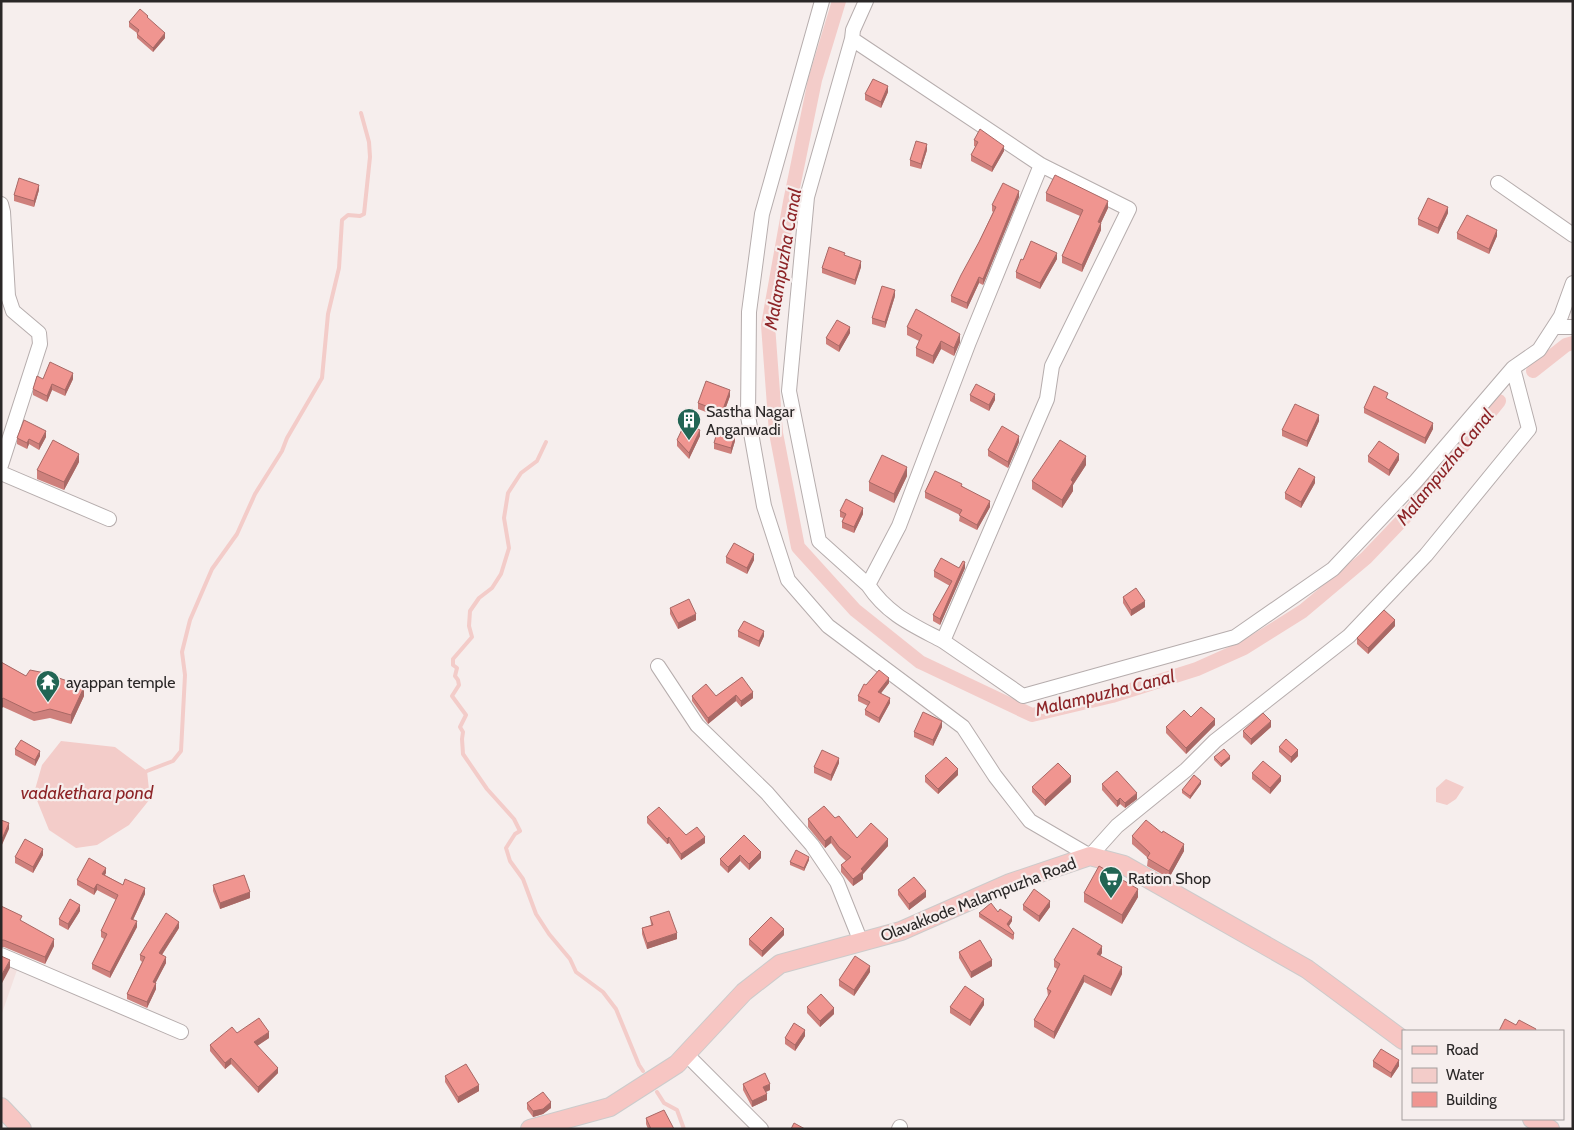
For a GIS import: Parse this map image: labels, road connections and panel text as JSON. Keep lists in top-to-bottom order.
{
  "streets": {
    "main road": ["Olavakkode Malampuzha Road"]
  },
  "water": ["Malampuzha Canal", "vadakethara pond"],
  "places": {
    "building": ["Sastha Nagar Anganwadi"],
    "temple": ["ayappan temple"],
    "supermarket": ["Ration Shop"]
  },
  "legend": ["Road", "Water", "Building"]
}
